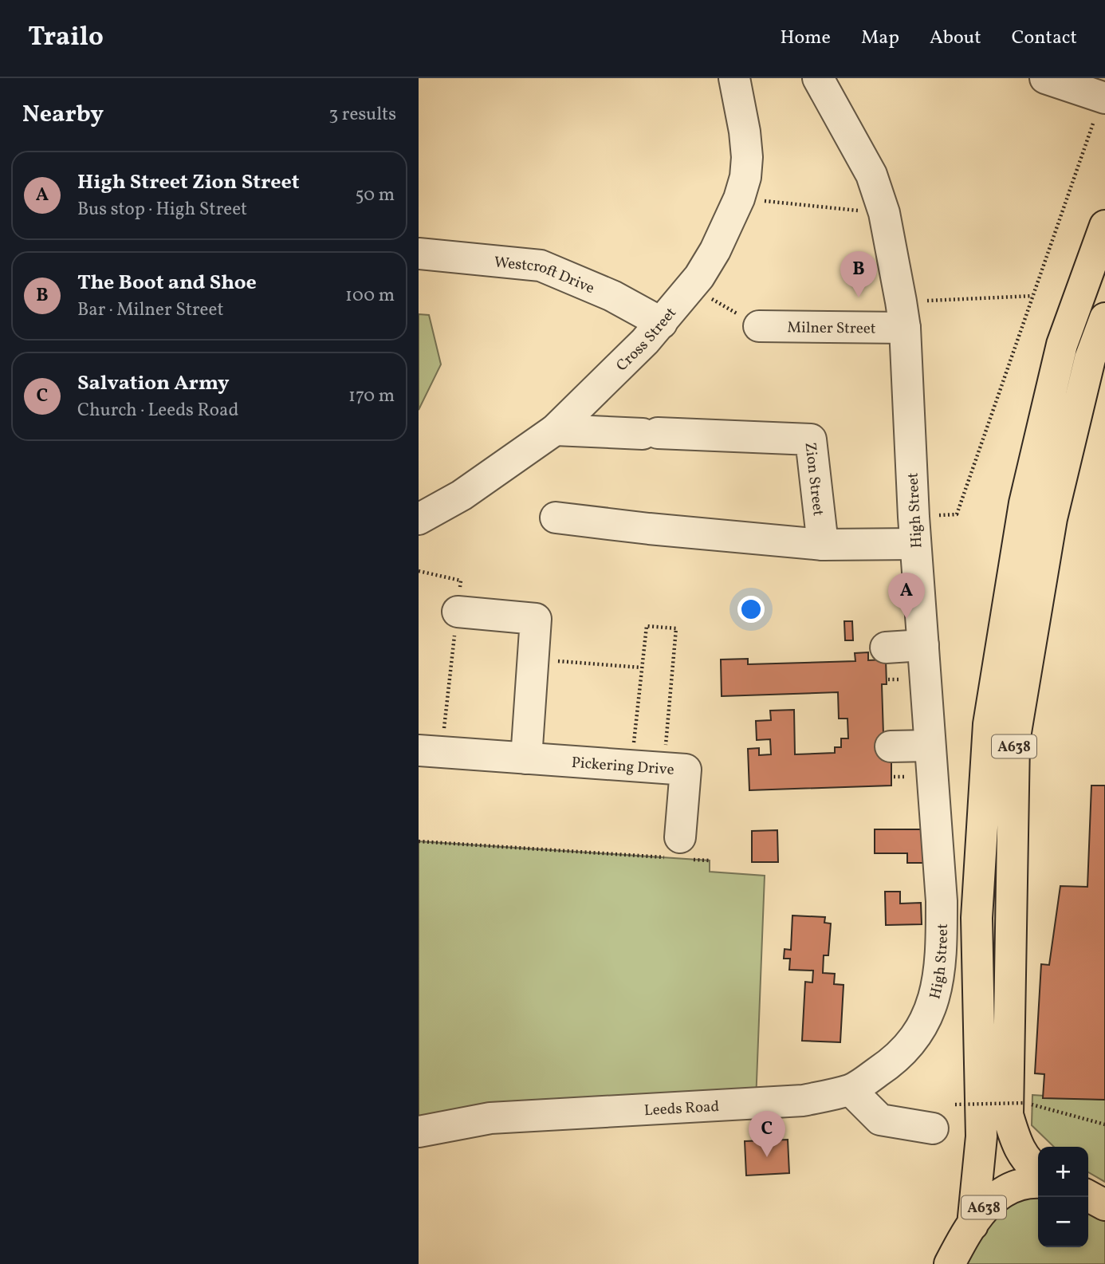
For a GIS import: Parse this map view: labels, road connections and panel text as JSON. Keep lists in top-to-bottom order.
{
  "streets": {
    "highway": ["A638"],
    "street": [
      "Westcroft Drive",
      "Milner Street",
      "Cross Street",
      "Zion Street",
      "High Street",
      "Pickering Drive",
      "Leeds Road"
    ]
  },
  "crossings": [
    ["Westcroft Drive", "Cross Street"],
    ["Milner Street", "High Street"],
    ["Cross Street", "Zion Street"],
    ["High Street", "Leeds Road"]
  ],
  "page": {
    "header": "Trailo",
    "nav": [
      "Home",
      "Map",
      "About",
      "Contact"
    ],
    "heading": ["Nearby", "3 results"],
    "list": [
      {
        "mark": "A",
        "name": "High Street Zion Street",
        "note": "Bus stop · High Street",
        "value": "50 m"
      },
      {
        "mark": "B",
        "name": "The Boot and Shoe",
        "note": "Bar · Milner Street",
        "value": "100 m"
      },
      {
        "mark": "C",
        "name": "Salvation Army",
        "note": "Church · Leeds Road",
        "value": "170 m"
      }
    ],
    "pins": ["B", "A", "C"],
    "map_buttons": ["+", "−"]
  }
}
